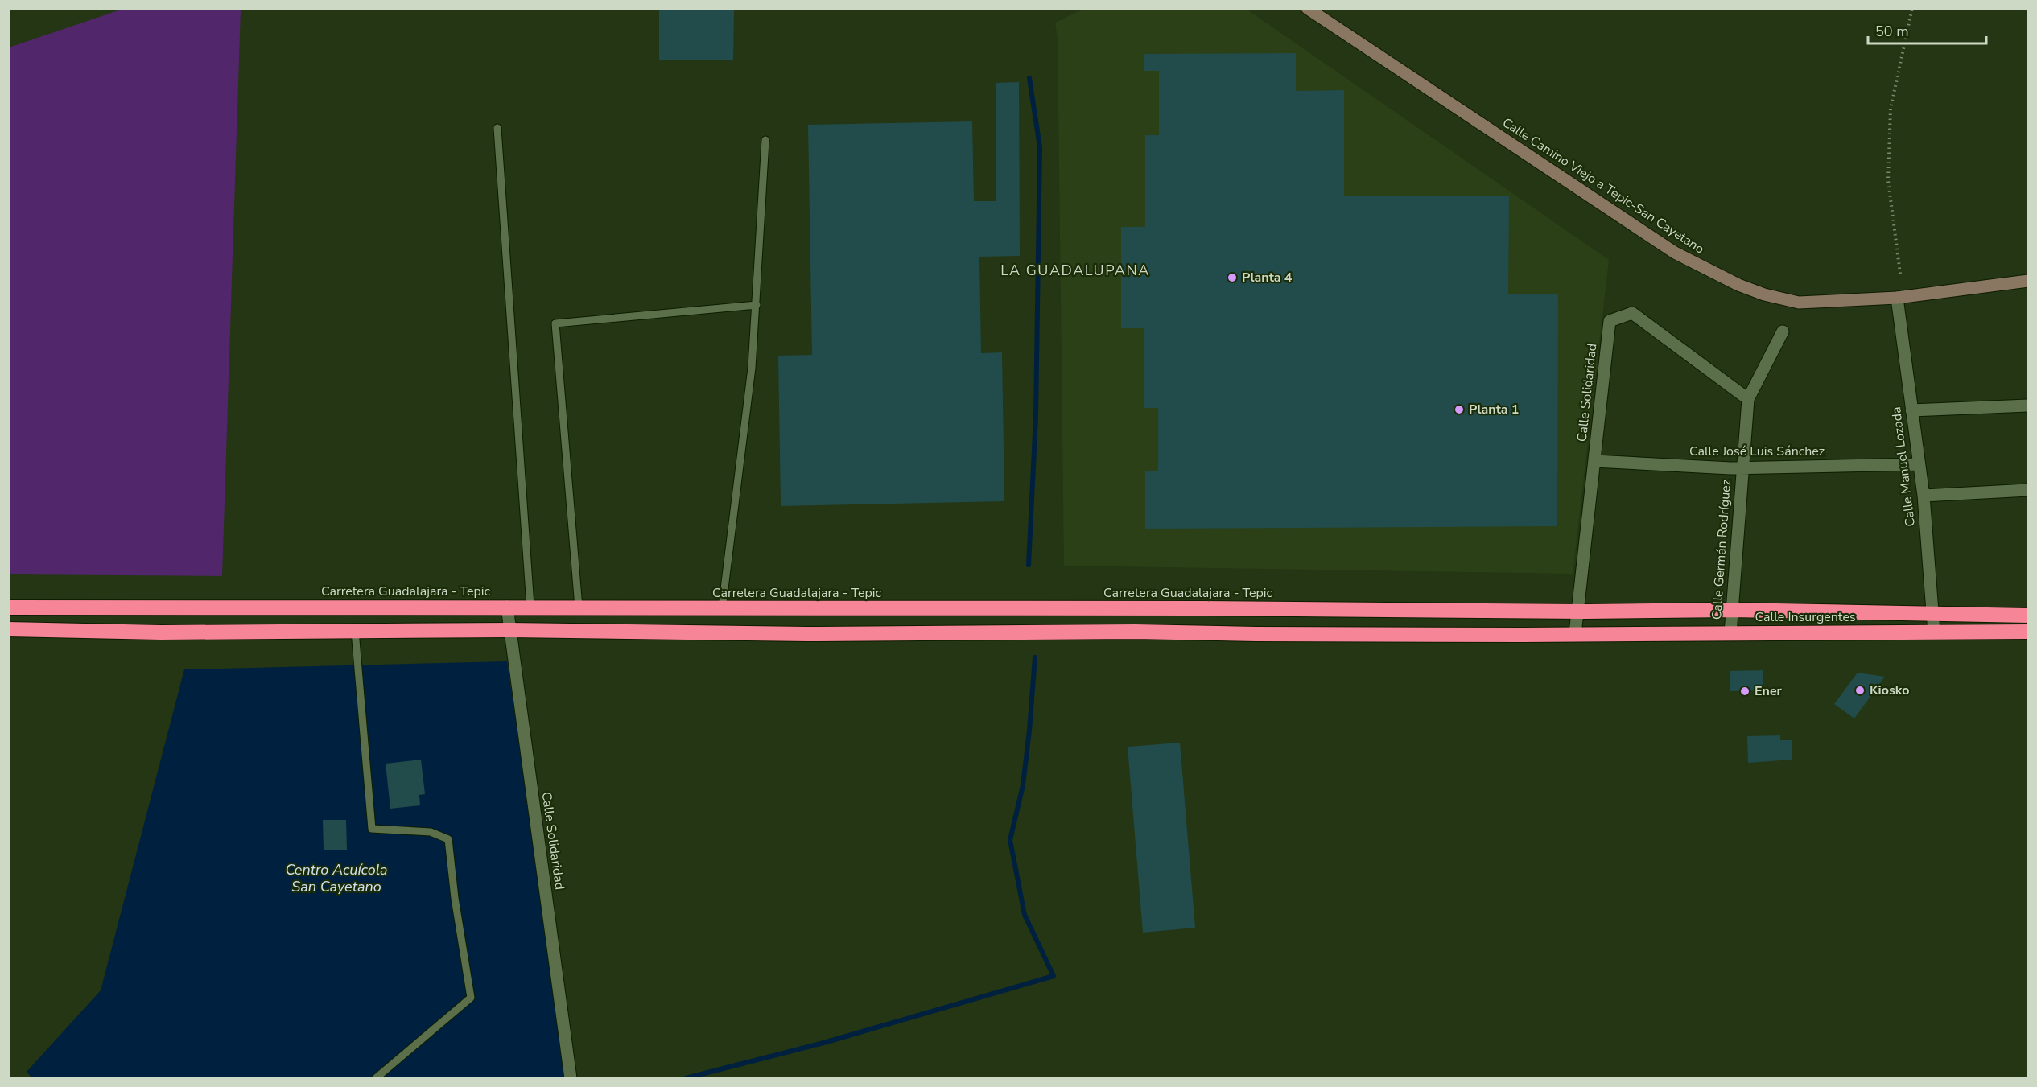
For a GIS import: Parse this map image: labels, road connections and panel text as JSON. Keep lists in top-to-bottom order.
{
  "streets": {
    "highway": ["Carretera Guadalajara - Tepic", "Calle Insurgentes"],
    "street": [
      "Calle Camino Viejo a Tepic-San Cayetano",
      "Calle Solidaridad",
      "Calle José Luis Sánchez",
      "Calle Manuel Lozada",
      "Calle Germán Rodríguez"
    ]
  },
  "crossings": [
    ["Calle Camino Viejo a Tepic-San Cayetano", "Calle Manuel Lozada"],
    ["Calle Solidaridad", "Calle José Luis Sánchez"],
    ["Calle Solidaridad", "Calle Germán Rodríguez"],
    ["Calle Solidaridad", "Carretera Guadalajara - Tepic"],
    ["Calle Solidaridad", "Calle Insurgentes"],
    ["Calle José Luis Sánchez", "Calle Manuel Lozada"],
    ["Calle José Luis Sánchez", "Calle Germán Rodríguez"],
    ["Calle Manuel Lozada", "Calle Insurgentes"],
    ["Calle Germán Rodríguez", "Calle Insurgentes"],
    ["Carretera Guadalajara - Tepic", "Calle Insurgentes"]
  ],
  "districts": ["LA GUADALUPANA"],
  "water": ["Centro Acuícola San Cayetano"],
  "places": [
    "Planta 4",
    "Planta 1",
    "Kiosko",
    "Ener"
  ],
  "scale_bar": "50 m"
}
